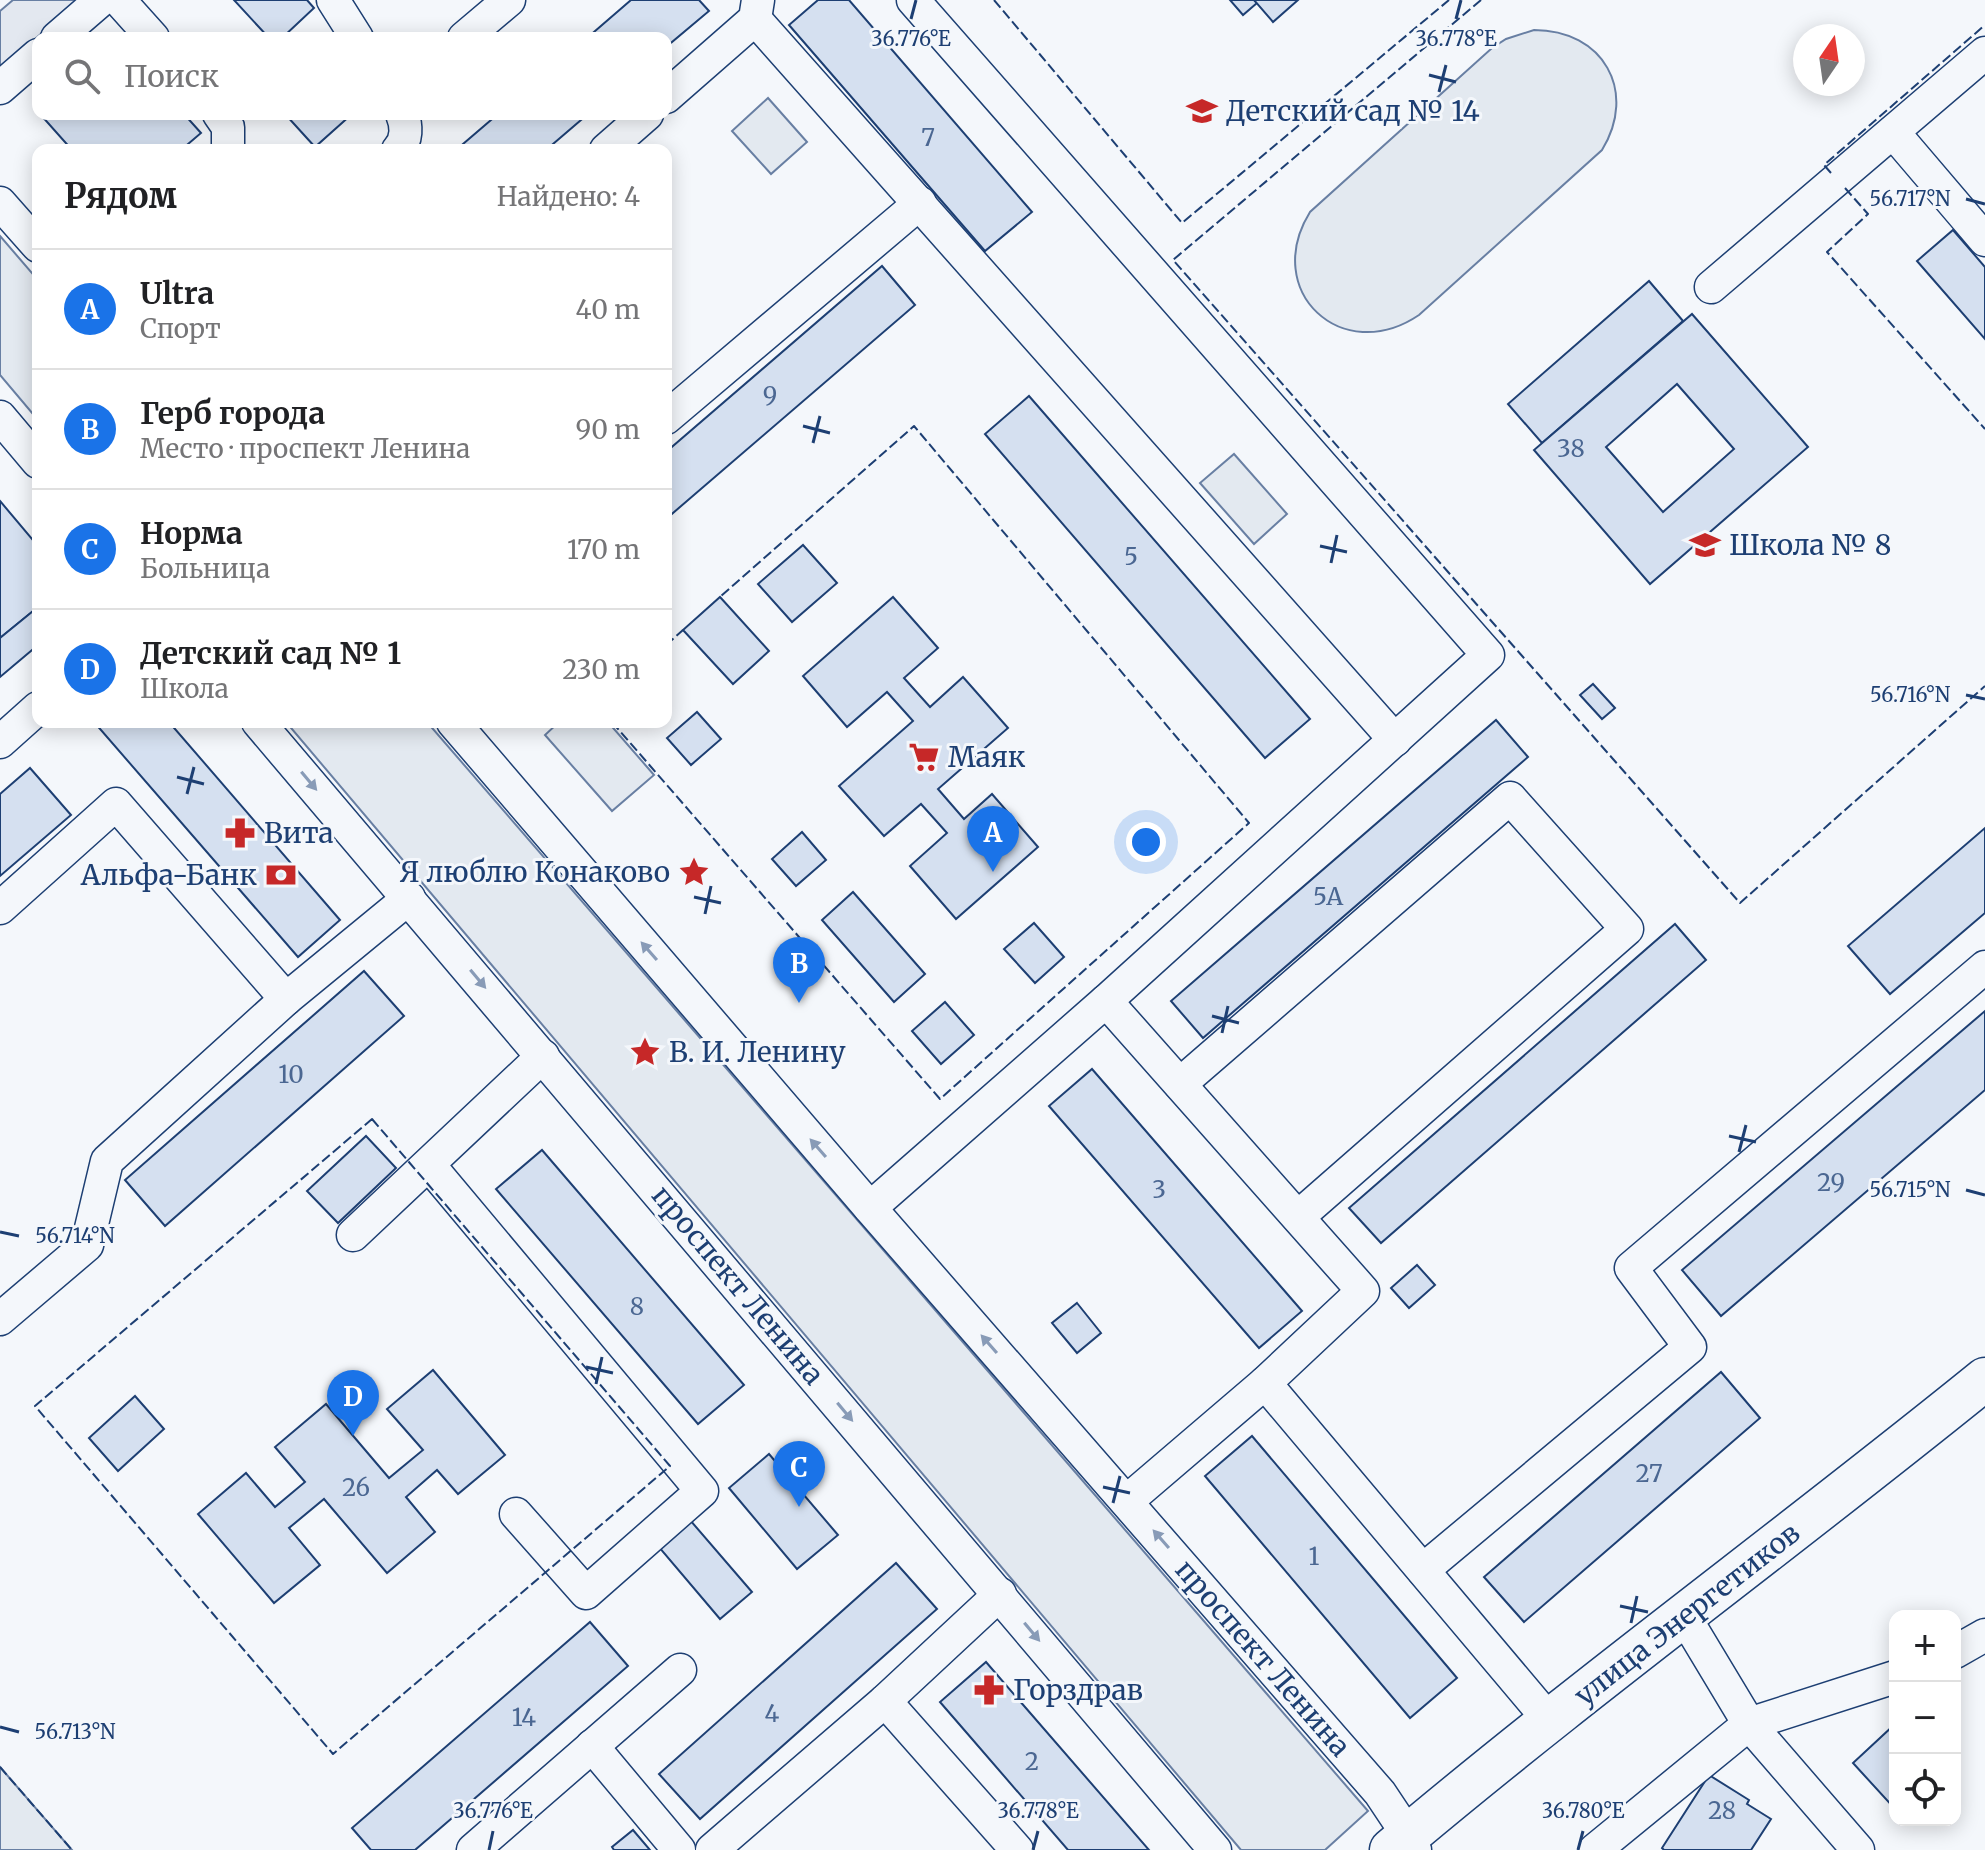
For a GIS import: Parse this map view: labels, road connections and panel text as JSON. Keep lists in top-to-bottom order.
{
  "streets": {
    "main road": ["улица Энергетиков"],
    "street": ["проспект Ленина"]
  },
  "crossings": [
    ["проспект Ленина", "улица Энергетиков"]
  ],
  "places": {
    "school or university": ["Детский сад № 14", "Школа № 8"],
    "supermarket": ["Маяк"],
    "pharmacy": ["Вита", "Горздрав"],
    "place": ["Я люблю Конаково", "В. И. Ленину"],
    "bank": ["Альфа-Банк"]
  },
  "house_numbers": [
    "7",
    "9",
    "38",
    "5",
    "5А",
    "10",
    "29",
    "3",
    "8",
    "27",
    "26",
    "1",
    "4",
    "14",
    "2",
    "28"
  ],
  "north": "top",
  "page": {
    "search": "Поиск",
    "heading": ["Рядом", "Найдено: 4"],
    "list": [
      {
        "mark": "A",
        "name": "Ultra",
        "note": "Спорт",
        "value": "40 m"
      },
      {
        "mark": "B",
        "name": "Герб города",
        "note": "Место · проспект Ленина",
        "value": "90 m"
      },
      {
        "mark": "C",
        "name": "Норма",
        "note": "Больница",
        "value": "170 m"
      },
      {
        "mark": "D",
        "name": "Детский сад № 1",
        "note": "Школа",
        "value": "230 m"
      }
    ],
    "pins": [
      "A",
      "B",
      "D",
      "C"
    ],
    "map_buttons": ["+", "−"]
  },
  "coordinates": [
    "36.776°E",
    "36.778°E",
    "56.717°N",
    "56.716°N",
    "56.715°N",
    "56.714°N",
    "56.713°N",
    "36.780°E"
  ]
}
